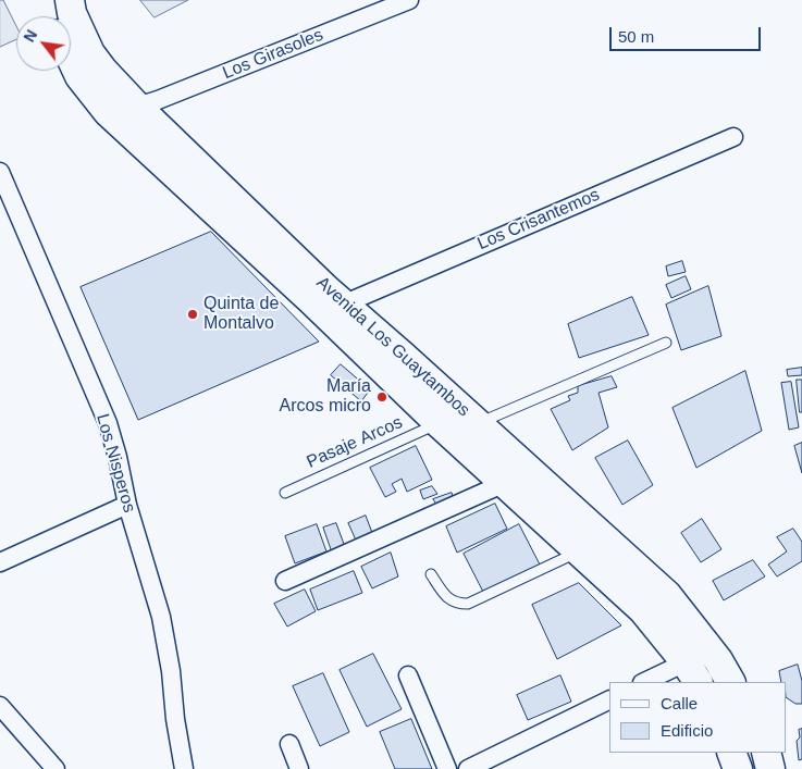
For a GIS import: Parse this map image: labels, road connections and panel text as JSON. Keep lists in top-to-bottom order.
{
  "streets": {
    "main road": ["Avenida Los Guaytambos"],
    "street": ["Los Girasoles", "Los Crisantemos", "Los Nisperos"],
    "lane": ["Pasaje Arcos"]
  },
  "crossings": [
    ["Los Girasoles", "Avenida Los Guaytambos"],
    ["Los Crisantemos", "Avenida Los Guaytambos"],
    ["Avenida Los Guaytambos", "Pasaje Arcos"]
  ],
  "places": ["Quinta de Montalvo", "María Arcos micro"],
  "legend": ["Calle", "Edificio"],
  "scale_bar": "50 m",
  "north": "top left"
}
